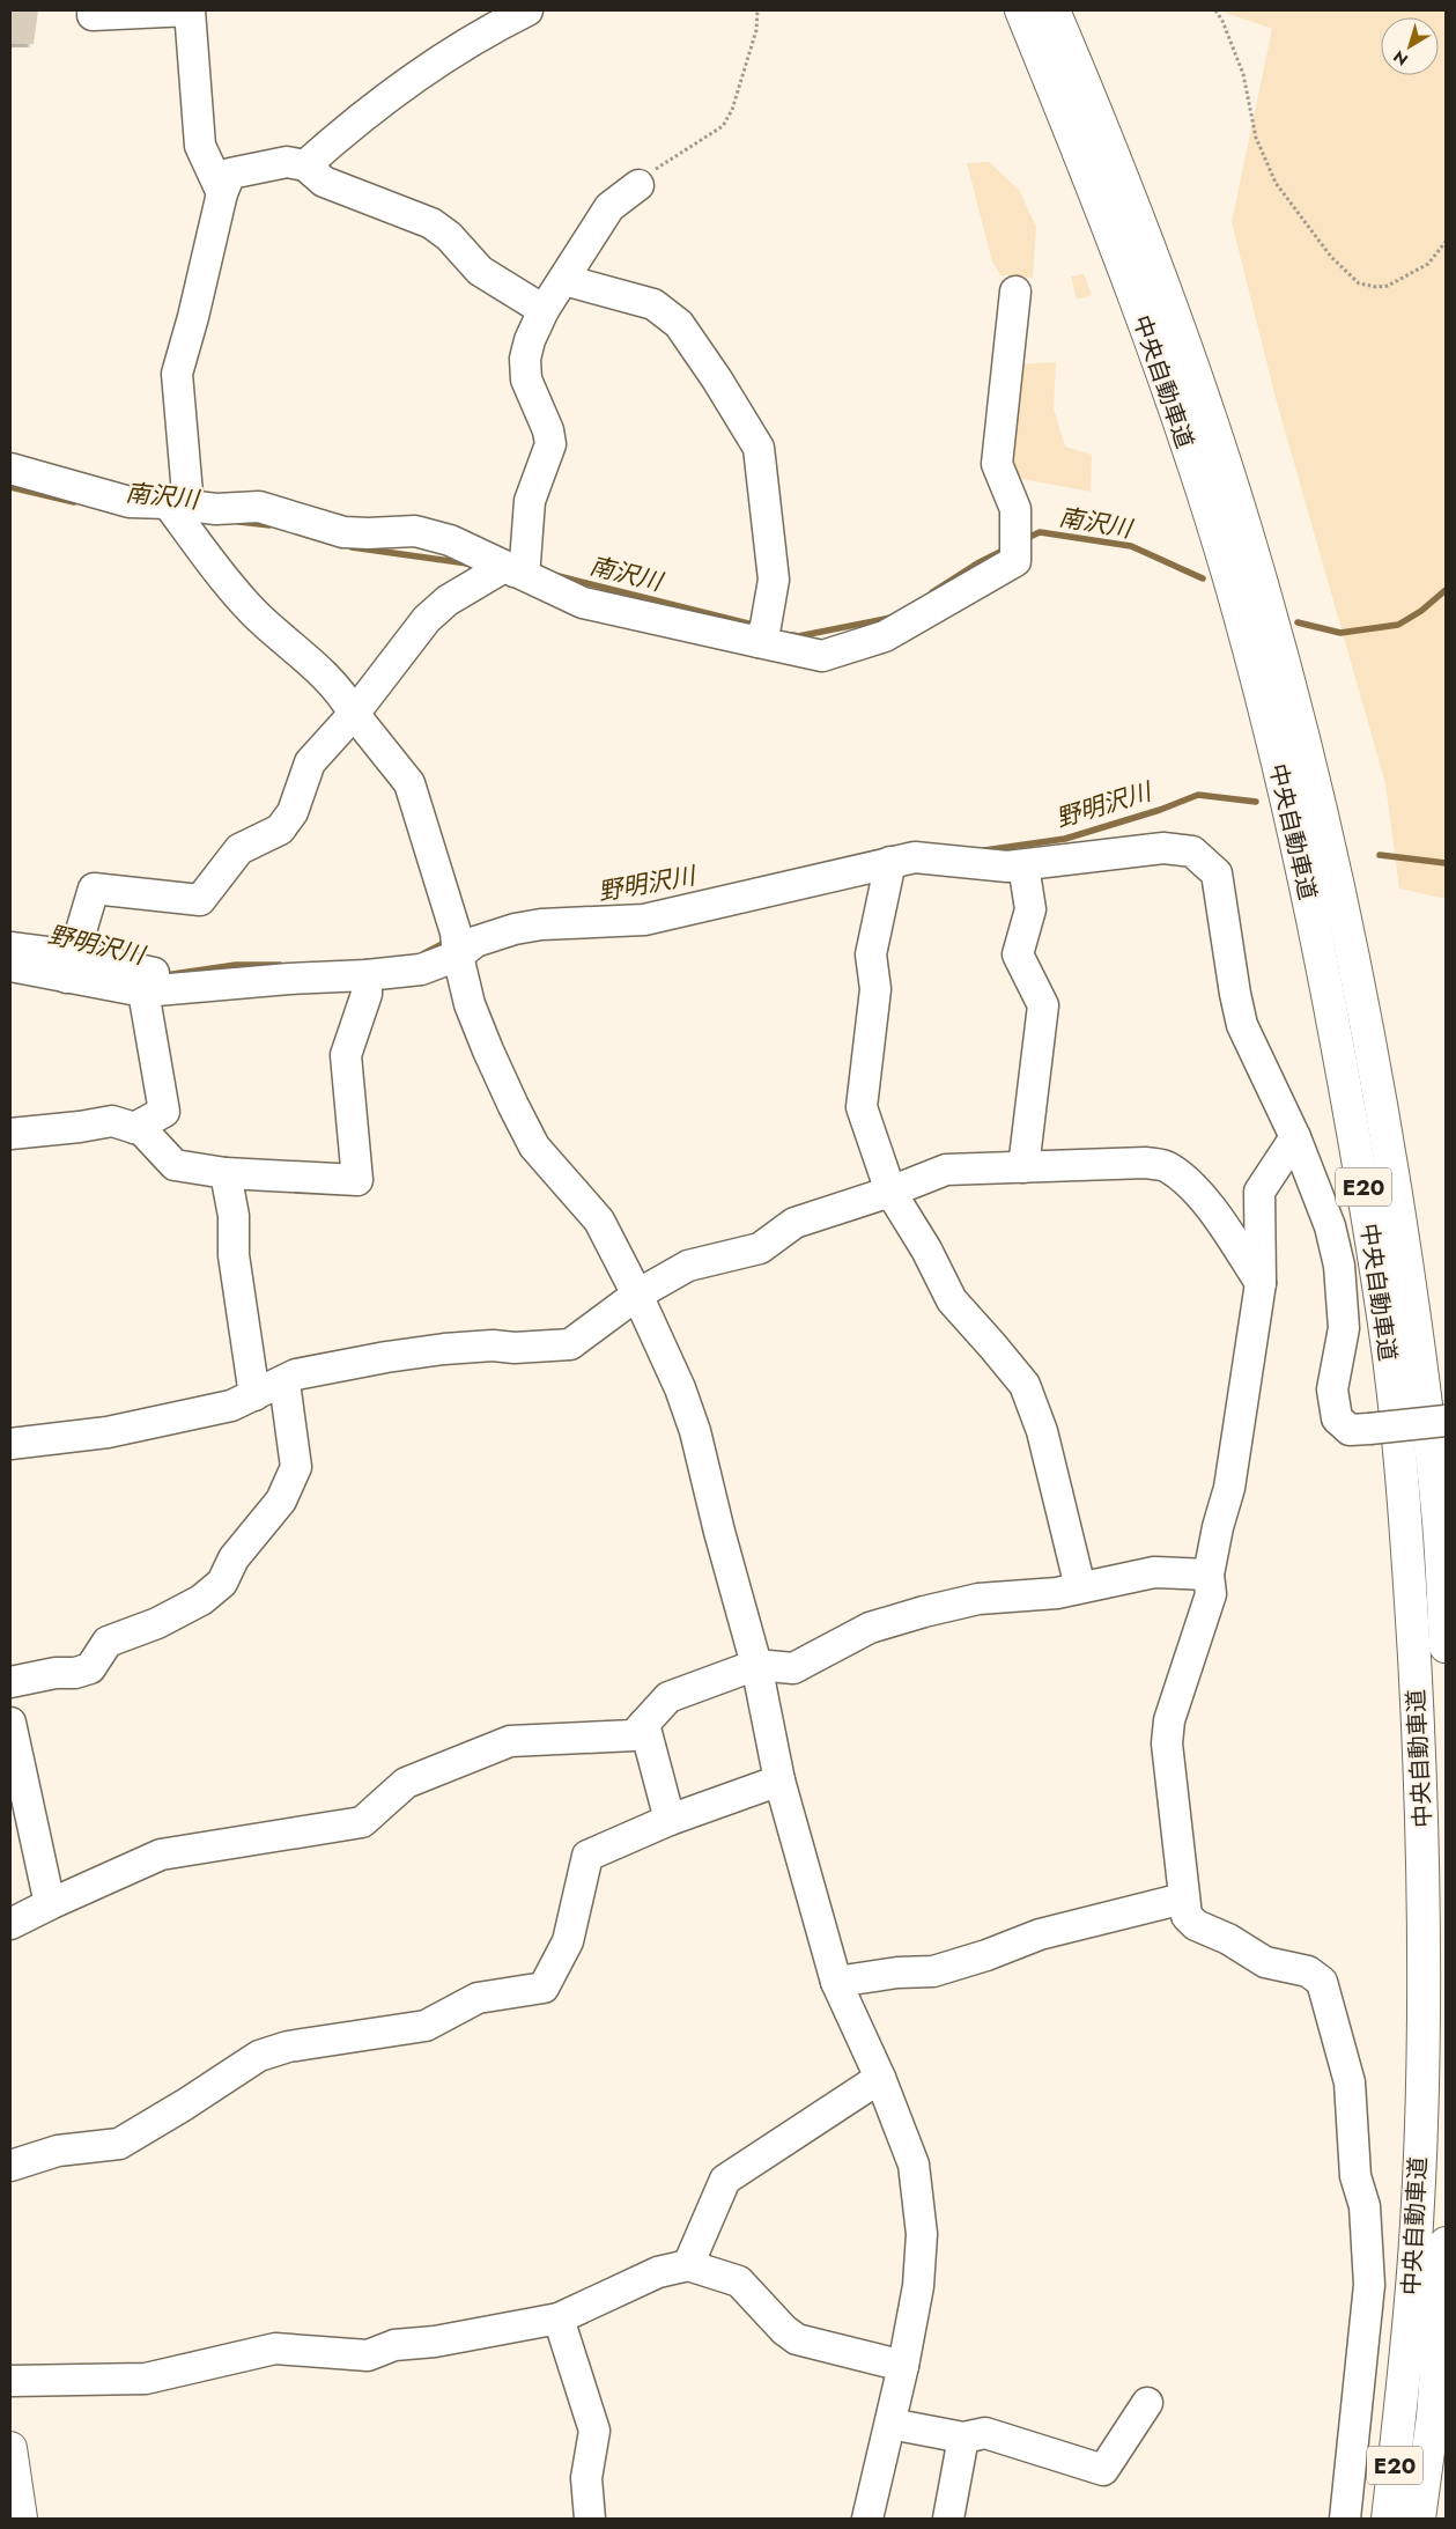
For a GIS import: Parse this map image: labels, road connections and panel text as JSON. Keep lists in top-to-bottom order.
{
  "streets": {
    "main road": ["中央自動車道", "E20"]
  },
  "water": ["南沢川", "野明沢川"],
  "north": "bottom left"
}
